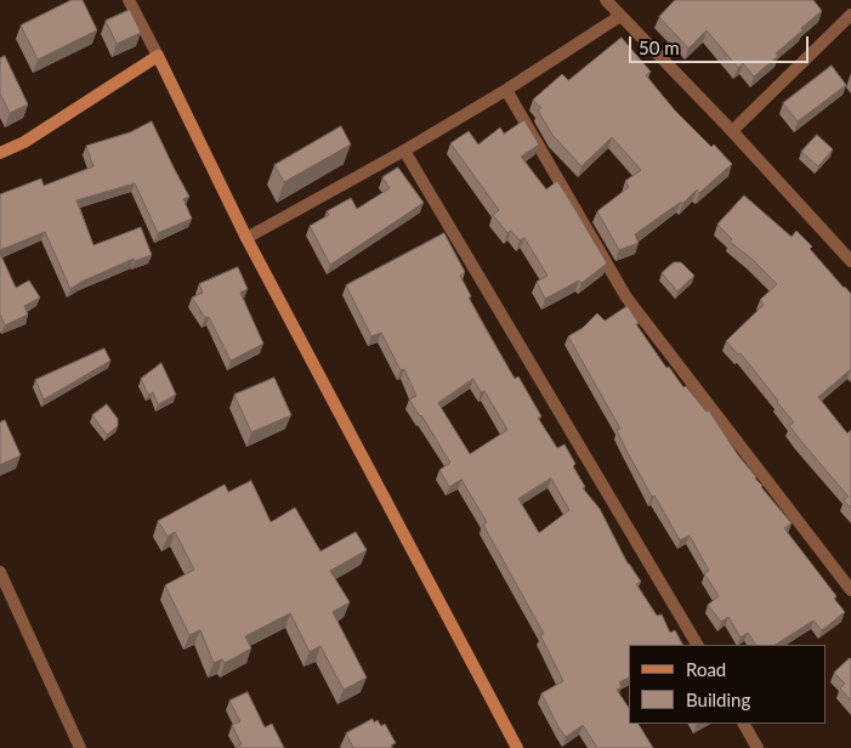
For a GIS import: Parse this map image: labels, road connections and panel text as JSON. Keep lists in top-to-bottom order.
{
  "legend": ["Road", "Building"],
  "scale_bar": "50 m"
}
